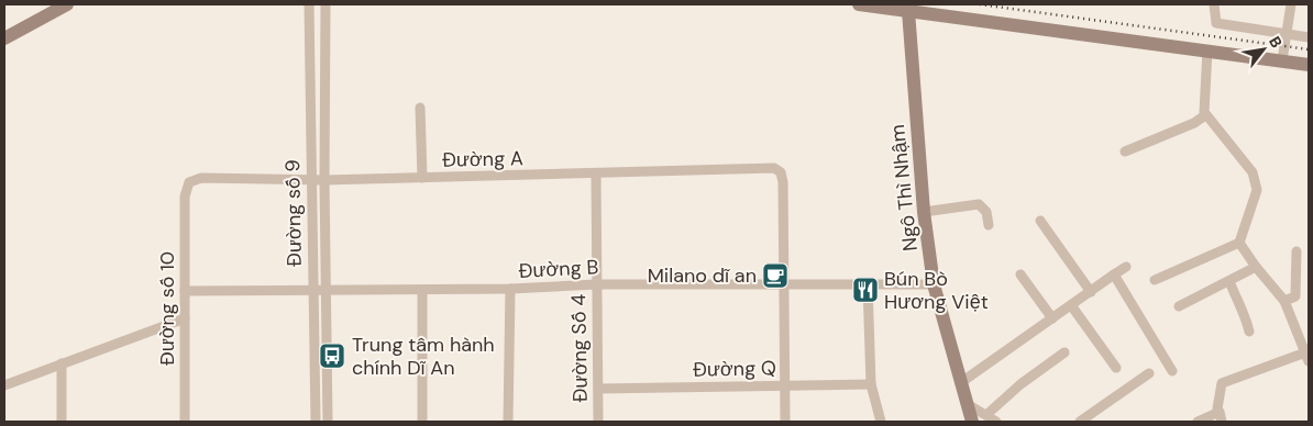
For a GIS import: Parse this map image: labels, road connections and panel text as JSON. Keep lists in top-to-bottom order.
{
  "streets": {
    "main road": ["Ngô Thì Nhậm"],
    "street": [
      "Đường A",
      "Đường số 9",
      "Đường B",
      "Đường số 10",
      "Đường Số 4",
      "Đường Q"
    ]
  },
  "crossings": [
    ["Đường A", "Đường số 9"],
    ["Đường A", "Đường B"],
    ["Đường A", "Đường số 10"],
    ["Đường A", "Đường Số 4"],
    ["Ngô Thì Nhậm", "Đường B"],
    ["Đường số 9", "Đường B"],
    ["Đường B", "Đường số 10"],
    ["Đường B", "Đường Số 4"],
    ["Đường Số 4", "Đường Q"]
  ],
  "places": {
    "cafe": ["Milano dĩ an"],
    "restaurant": ["Bún Bò Hương Việt"],
    "bus stop": ["Trung tâm hành chính Dĩ An"]
  },
  "north": "top right"
}
